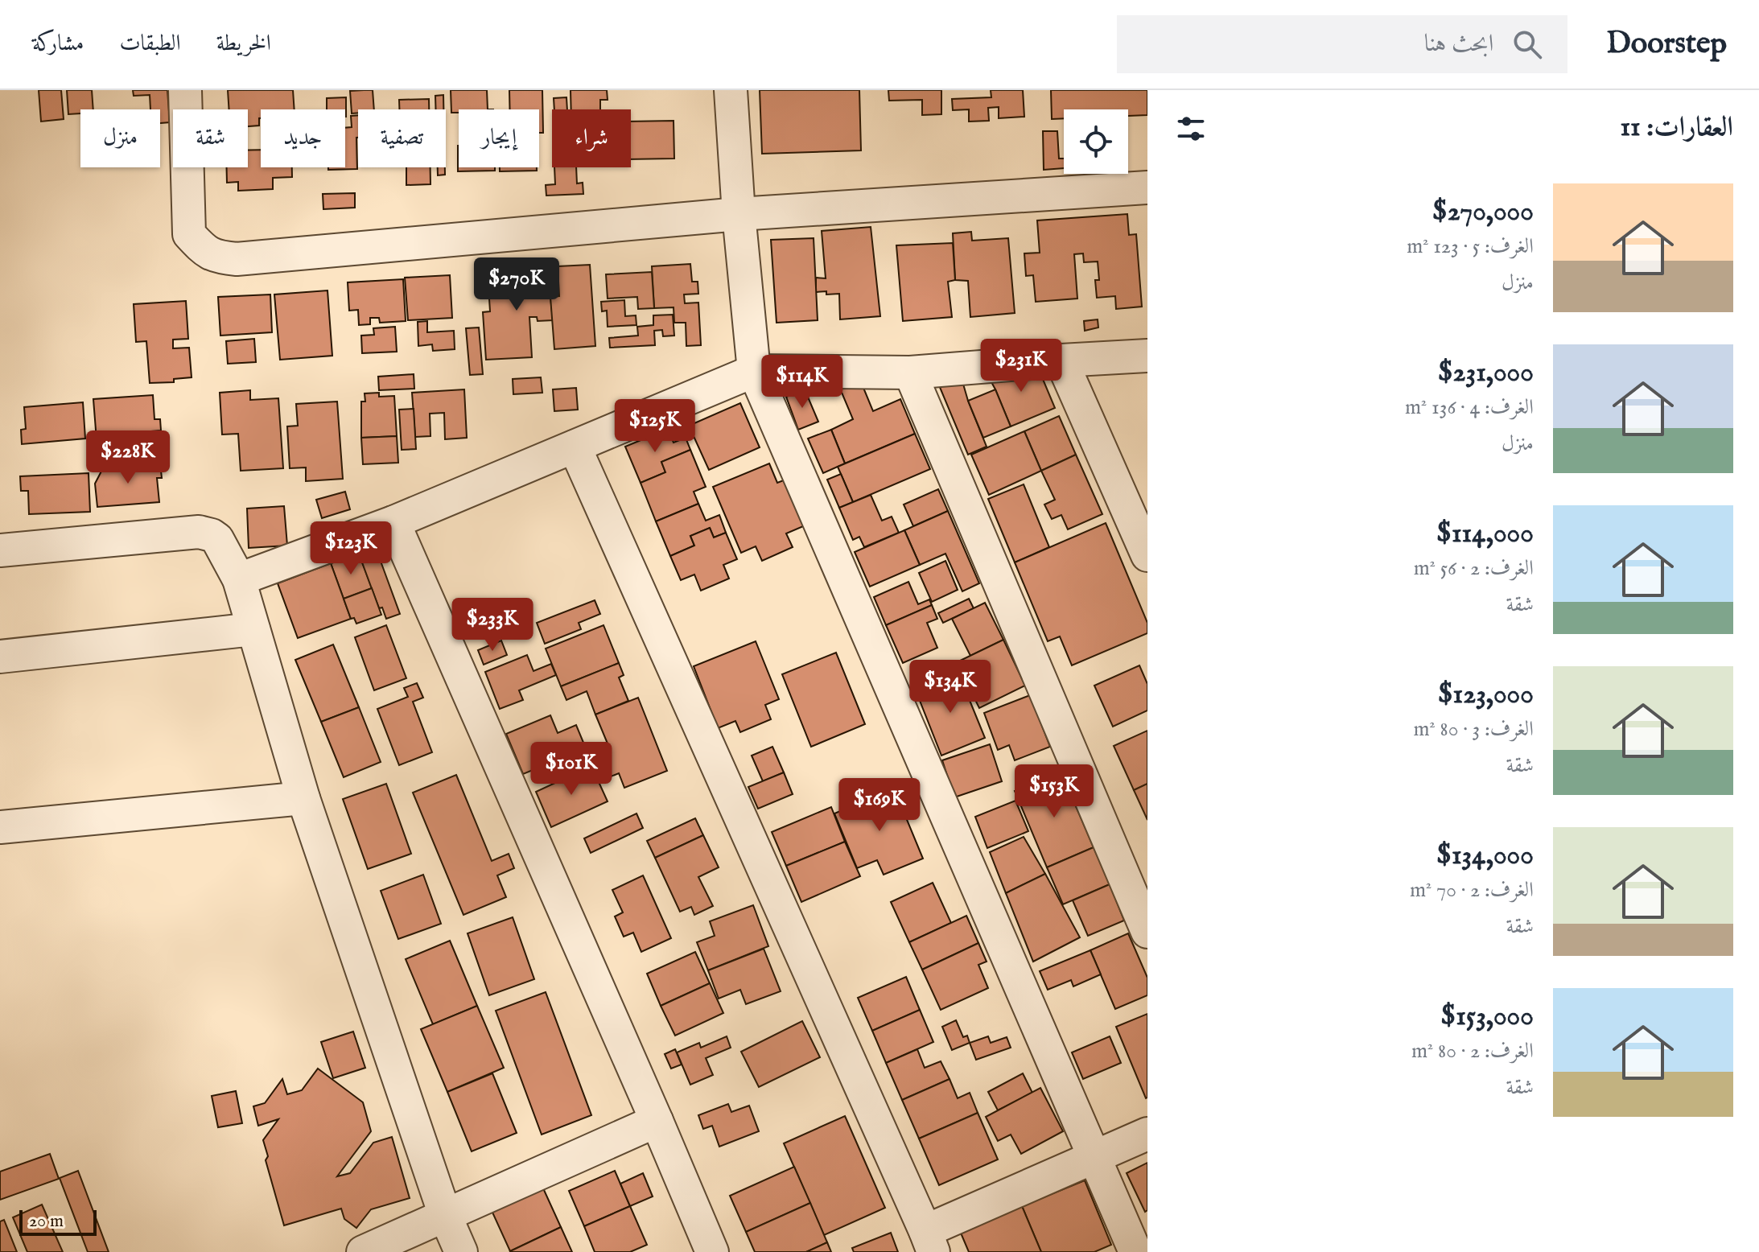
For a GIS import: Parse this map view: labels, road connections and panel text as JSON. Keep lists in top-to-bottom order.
{
  "scale_bar": "20 m",
  "page": {
    "header": "Doorstep",
    "search": "ابحث هنا",
    "nav": ["الخريطة", "الطبقات", "مشاركة"],
    "heading": "العقارات: 11",
    "chip": [
      "شراء",
      "إيجار",
      "تصفية",
      "جديد",
      "شقة",
      "منزل"
    ],
    "list": [
      {
        "name": "$270,000",
        "note": "الغرف: 5 · 123 m² · منزل"
      },
      {
        "name": "$231,000",
        "note": "الغرف: 4 · 136 m² · منزل"
      },
      {
        "name": "$114,000",
        "note": "الغرف: 2 · 56 m² · شقة"
      },
      {
        "name": "$123,000",
        "note": "الغرف: 3 · 80 m² · شقة"
      },
      {
        "name": "$134,000",
        "note": "الغرف: 2 · 70 m² · شقة"
      },
      {
        "name": "$153,000",
        "note": "الغرف: 2 · 80 m² · شقة"
      }
    ],
    "price": [
      "$270K",
      "$231K",
      "$114K",
      "$125K",
      "$228K",
      "$123K",
      "$233K",
      "$134K",
      "$101K",
      "$153K",
      "$169K"
    ],
    "scale": "20 m"
  }
}
